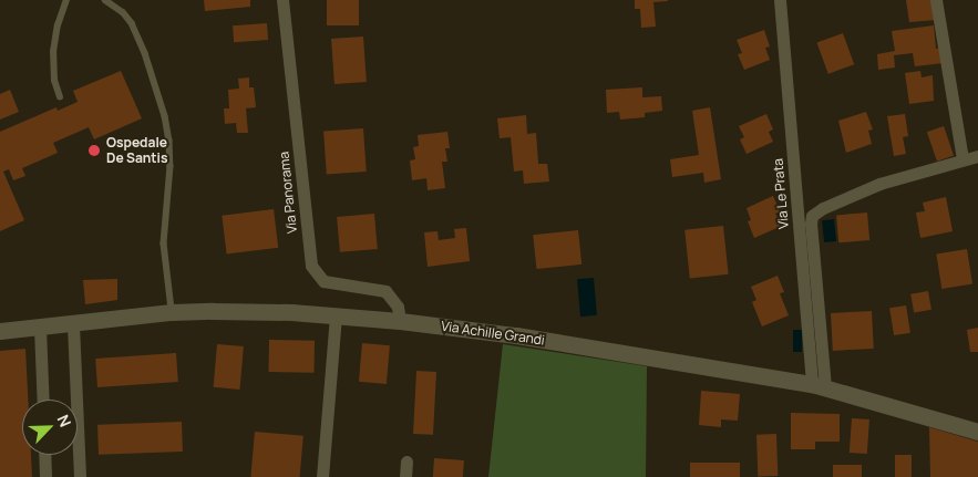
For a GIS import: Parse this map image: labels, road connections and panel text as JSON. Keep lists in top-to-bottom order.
{
  "streets": {
    "street": ["Via Panorama", "Via Le Prata", "Via Achille Grandi"]
  },
  "crossings": [
    ["Via Panorama", "Via Achille Grandi"],
    ["Via Le Prata", "Via Achille Grandi"]
  ],
  "places": ["Ospedale De Santis"],
  "north": "top right"
}
